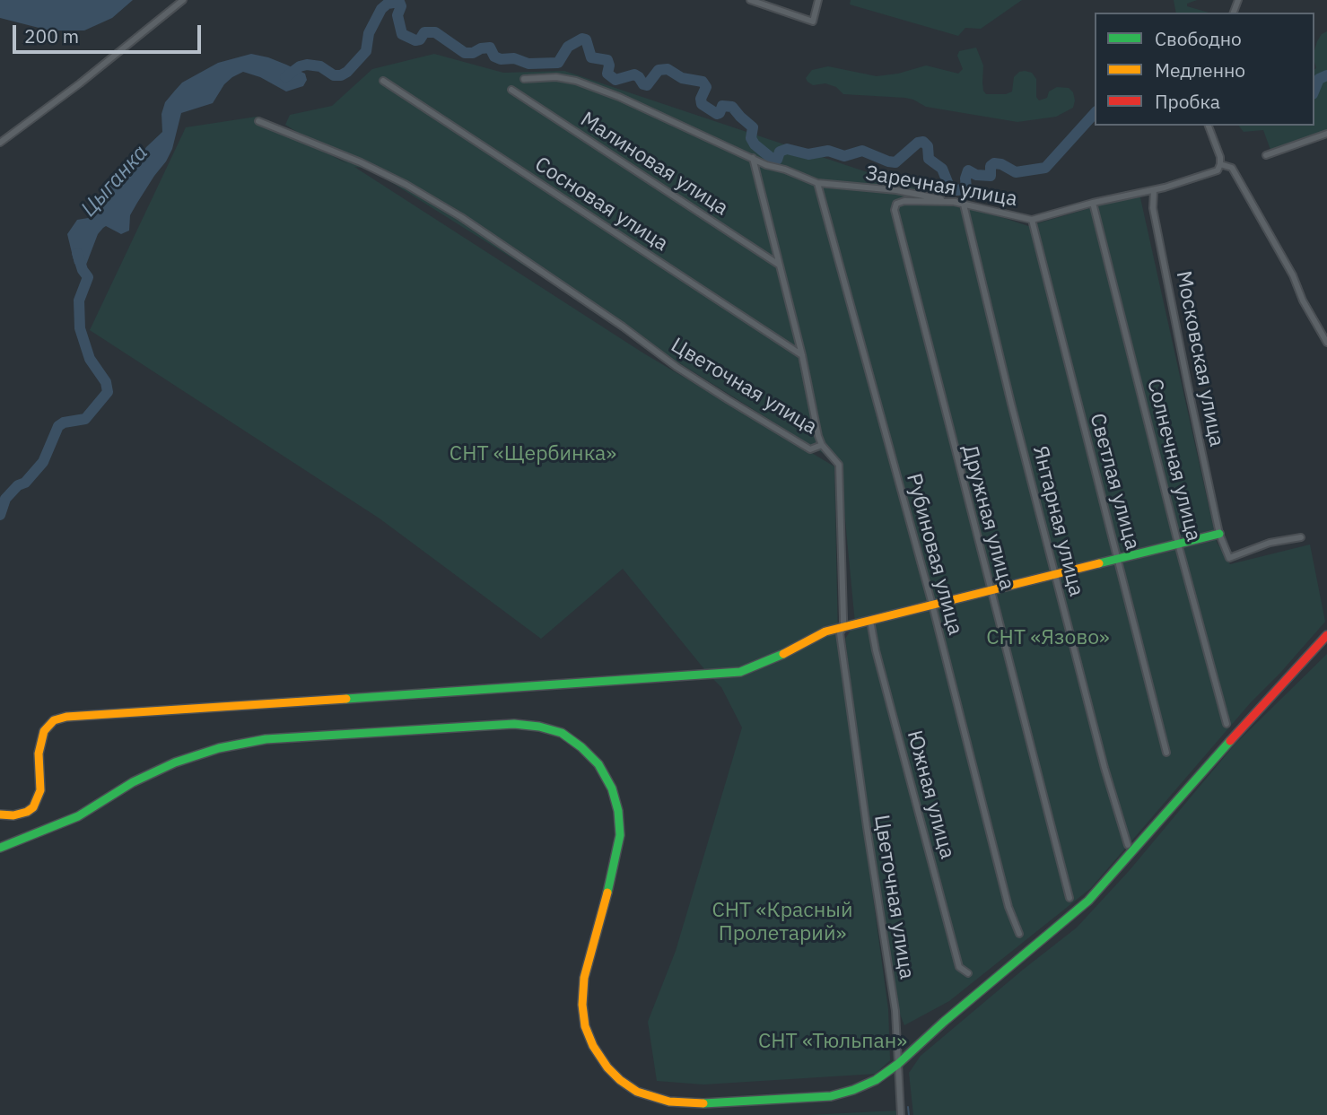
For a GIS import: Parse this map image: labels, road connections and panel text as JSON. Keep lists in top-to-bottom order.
{
  "streets": {
    "street": [
      "Малиновая улица",
      "Заречная улица",
      "Сосновая улица",
      "Московская улица",
      "Цветочная улица",
      "Солнечная улица",
      "Светлая улица",
      "Дружная улица",
      "Янтарная улица",
      "Рубиновая улица",
      "Южная улица"
    ]
  },
  "crossings": [
    ["Заречная улица", "Московская улица"],
    ["Заречная улица", "Солнечная улица"],
    ["Заречная улица", "Светлая улица"],
    ["Заречная улица", "Дружная улица"],
    ["Заречная улица", "Янтарная улица"],
    ["Заречная улица", "Рубиновая улица"]
  ],
  "water": ["Цыганка"],
  "parks": [
    "СНТ «Щербинка»",
    "СНТ «Язово»",
    "СНТ «Красный Пролетарий»",
    "СНТ «Тюльпан»"
  ],
  "legend": ["Свободно", "Медленно", "Пробка"],
  "scale_bar": "200 m"
}
